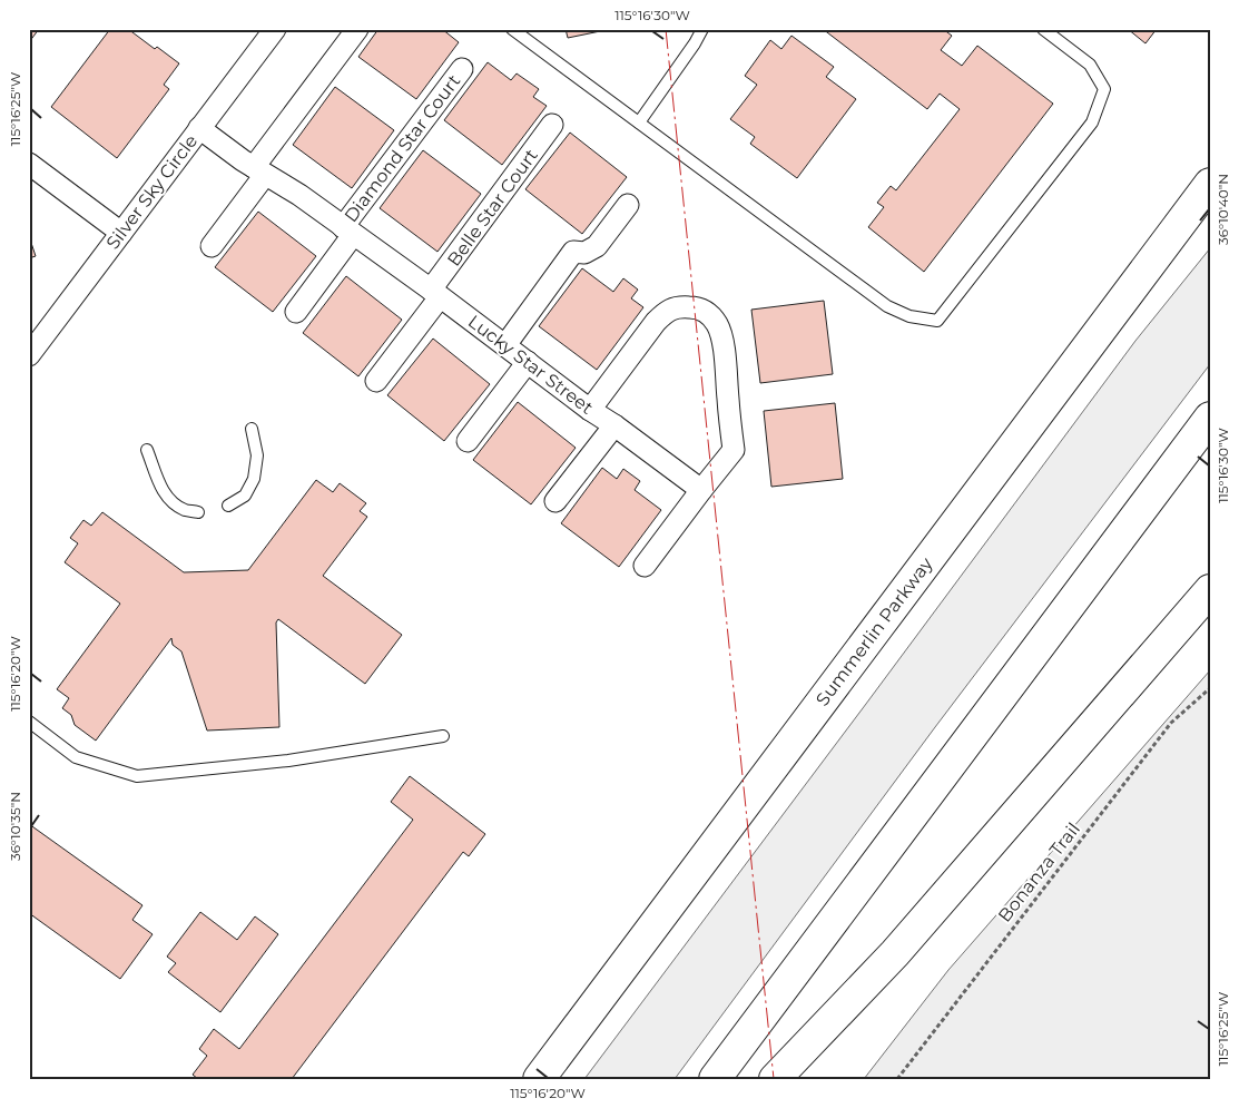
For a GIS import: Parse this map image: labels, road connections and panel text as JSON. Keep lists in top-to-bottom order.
{
  "streets": {
    "highway": ["Summerlin Parkway"],
    "street": [
      "Diamond Star Court",
      "Silver Sky Circle",
      "Belle Star Court",
      "Lucky Star Street"
    ],
    "path": ["Bonanza Trail"]
  },
  "crossings": [
    ["Diamond Star Court", "Lucky Star Street"],
    ["Silver Sky Circle", "Lucky Star Street"],
    ["Belle Star Court", "Lucky Star Street"]
  ],
  "coordinates": [
    "115°16'30\"W",
    "115°16'25\"W",
    "36°10'40\"N",
    "115°16'20\"W",
    "36°10'35\"N"
  ]
}
